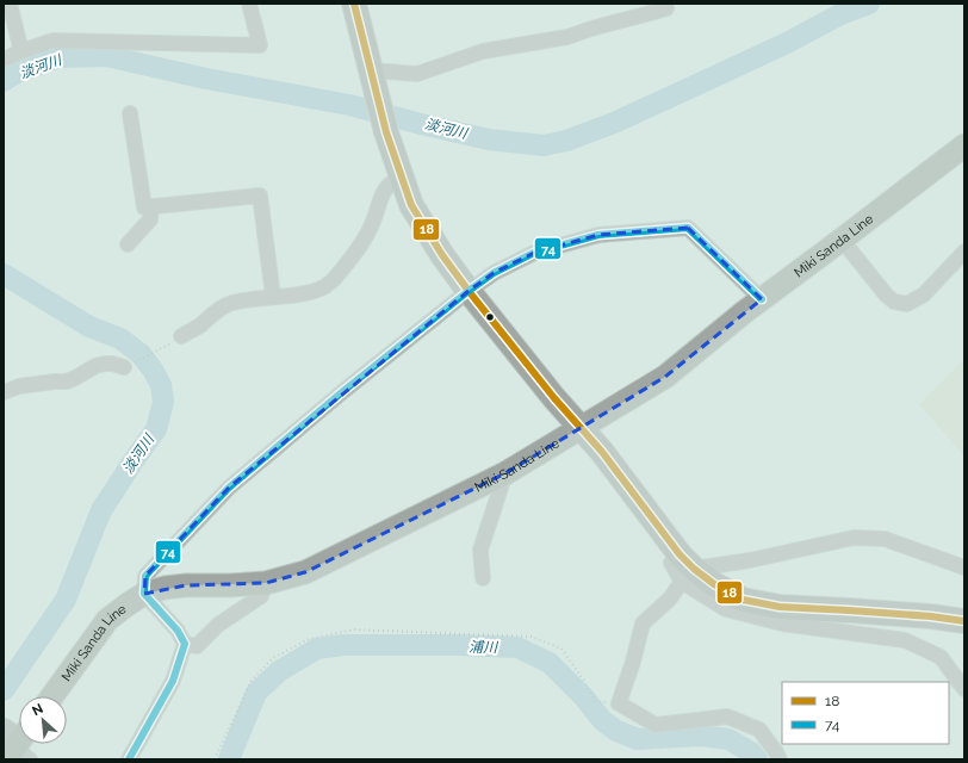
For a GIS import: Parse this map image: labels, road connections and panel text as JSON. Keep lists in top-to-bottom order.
{
  "streets": {
    "main road": ["Miki Sanda Line"]
  },
  "water": ["淡河川", "浦川"],
  "lines": ["transit line 18", "transit line 74"],
  "legend": ["18", "74"],
  "north": "top left"
}
